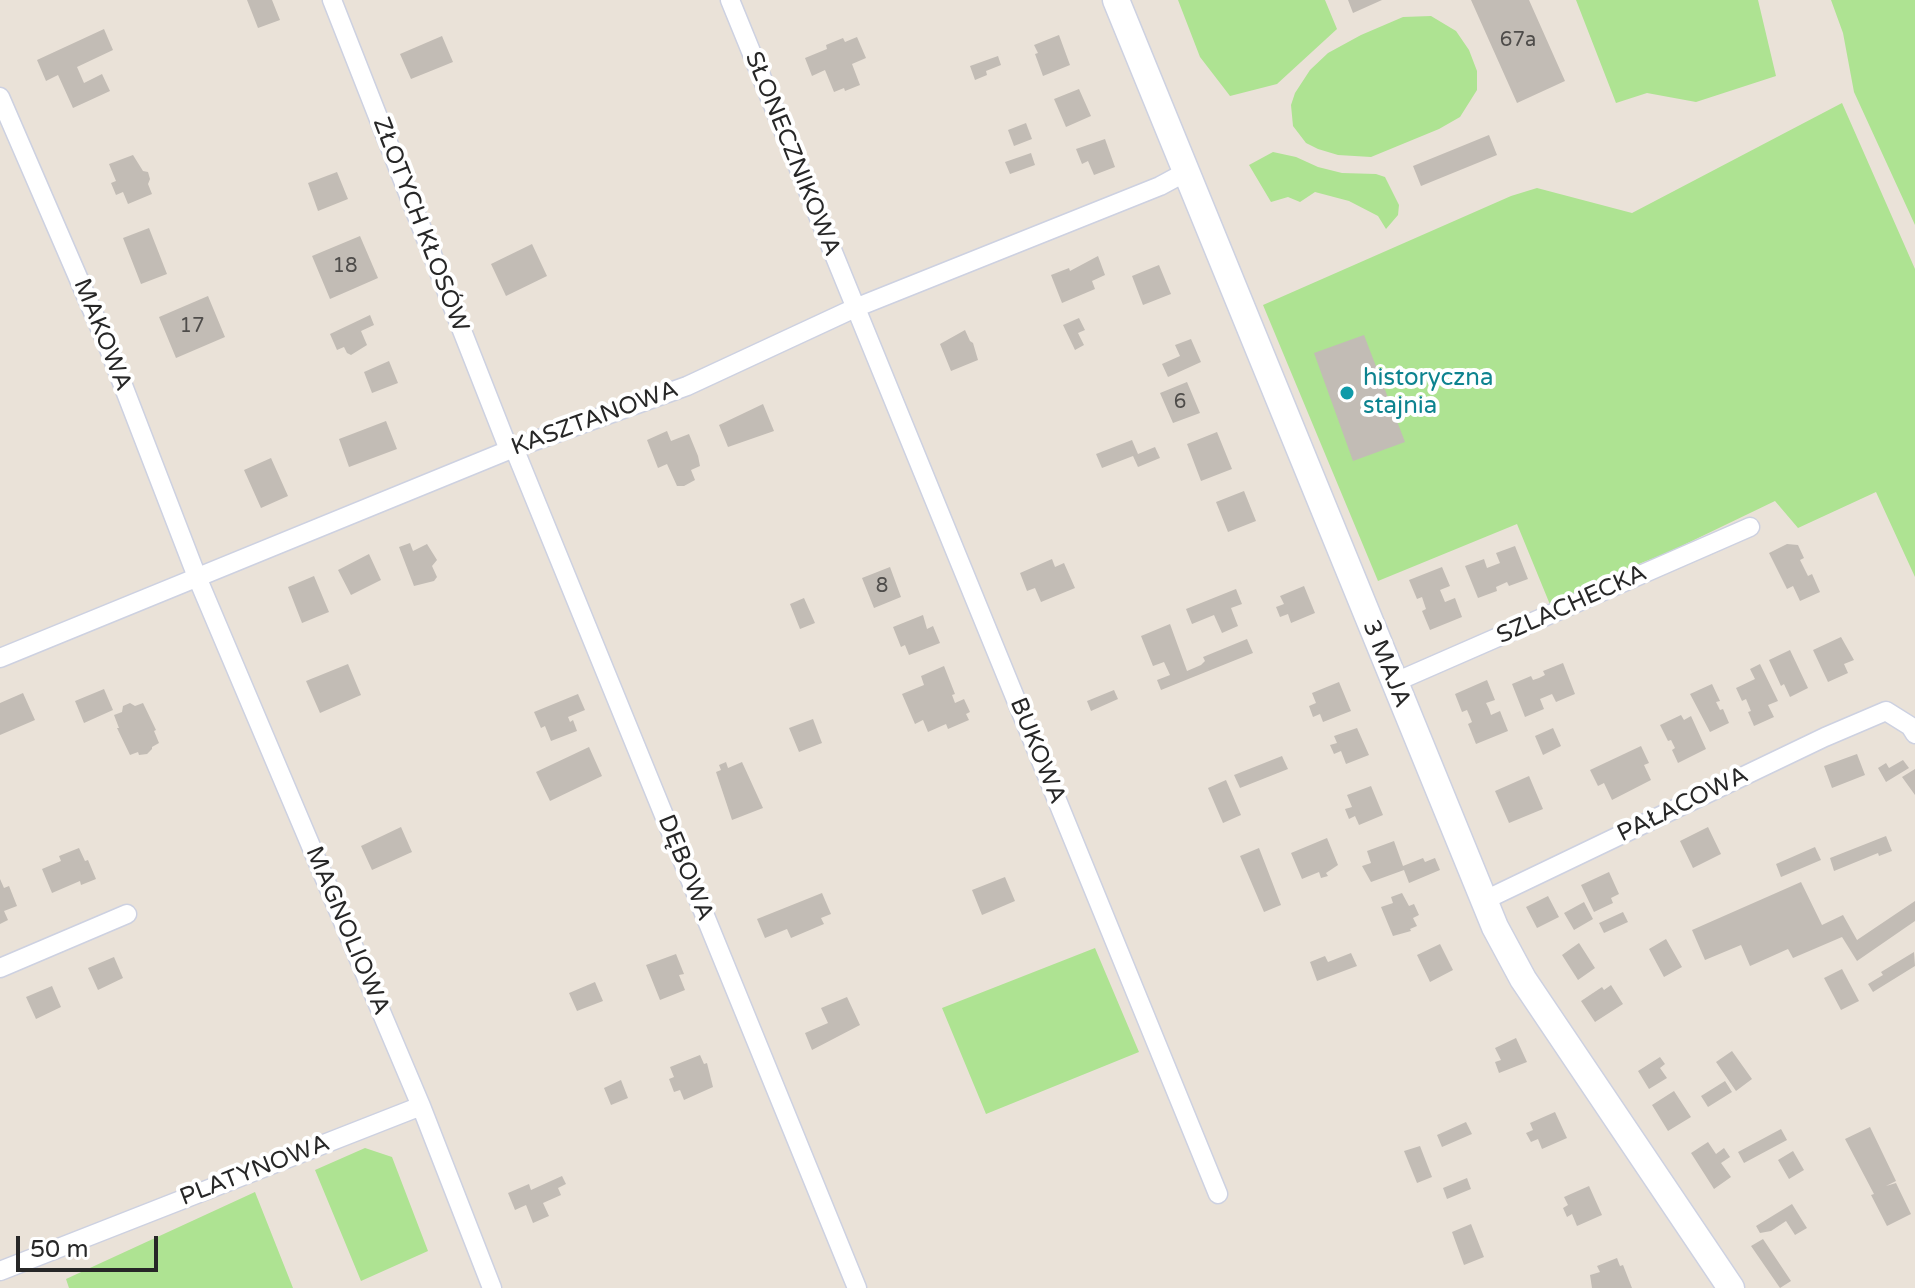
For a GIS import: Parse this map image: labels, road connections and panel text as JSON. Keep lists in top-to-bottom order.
{
  "streets": {
    "street": [
      "SŁONECZNIKOWA",
      "ZŁOTYCH KŁOSÓW",
      "MAKOWA",
      "KASZTANOWA",
      "SZLACHECKA",
      "3 MAJA",
      "BUKOWA",
      "PAŁACOWA",
      "DĘBOWA",
      "MAGNOLIOWA",
      "PLATYNOWA"
    ]
  },
  "crossings": [
    ["SŁONECZNIKOWA", "KASZTANOWA"],
    ["SŁONECZNIKOWA", "BUKOWA"],
    ["ZŁOTYCH KŁOSÓW", "KASZTANOWA"],
    ["ZŁOTYCH KŁOSÓW", "DĘBOWA"],
    ["MAKOWA", "KASZTANOWA"],
    ["MAKOWA", "MAGNOLIOWA"],
    ["KASZTANOWA", "3 MAJA"],
    ["KASZTANOWA", "BUKOWA"],
    ["KASZTANOWA", "DĘBOWA"],
    ["KASZTANOWA", "MAGNOLIOWA"],
    ["SZLACHECKA", "3 MAJA"],
    ["3 MAJA", "PAŁACOWA"],
    ["MAGNOLIOWA", "PLATYNOWA"]
  ],
  "places": ["historyczna stajnia"],
  "house_numbers": [
    "67a",
    "18",
    "17",
    "6",
    "8"
  ],
  "scale_bar": "50 m"
}
